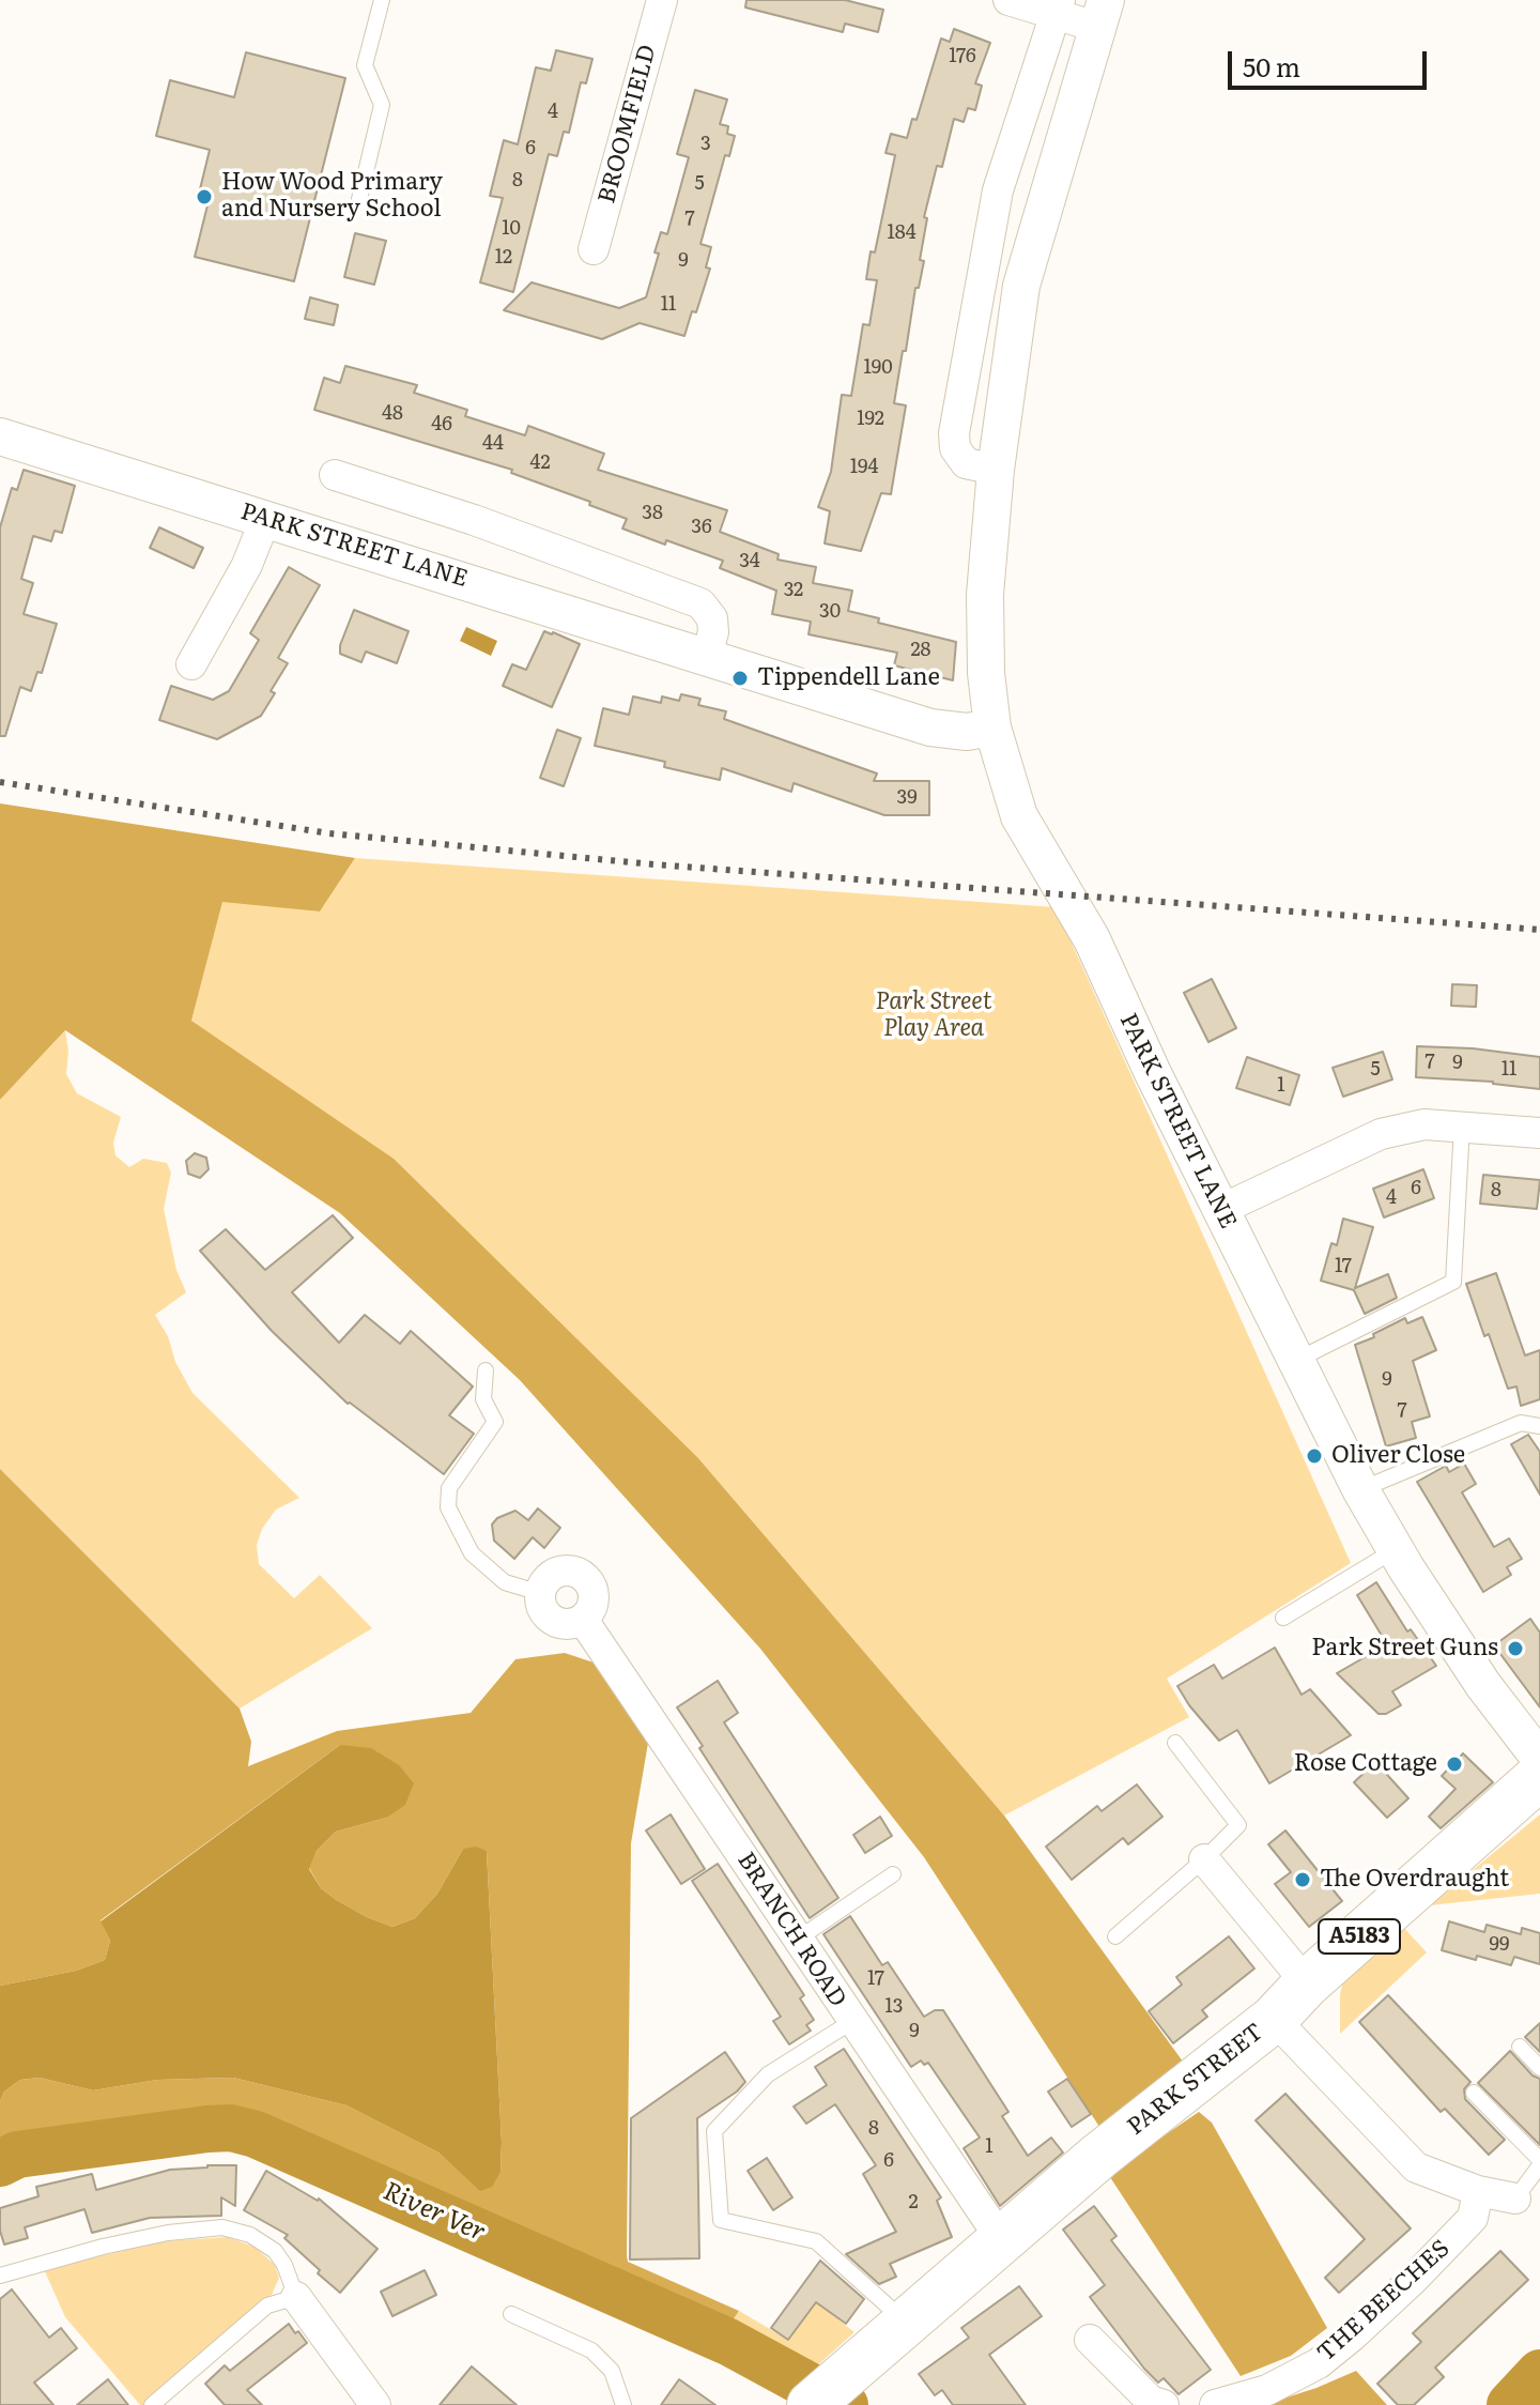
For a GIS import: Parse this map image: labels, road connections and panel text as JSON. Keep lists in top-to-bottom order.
{
  "streets": {
    "main road": ["A5183", "PARK STREET"],
    "street": [
      "BROOMFIELD",
      "PARK STREET LANE",
      "BRANCH ROAD",
      "THE BEECHES"
    ]
  },
  "crossings": [
    ["BRANCH ROAD", "PARK STREET"]
  ],
  "water": ["River Ver"],
  "parks": ["Park Street Play Area"],
  "places": [
    "How Wood Primary and Nursery School",
    "Tippendell Lane",
    "Oliver Close",
    "Park Street Guns",
    "Rose Cottage",
    "The Overdraught"
  ],
  "house_numbers": [
    "176",
    "4",
    "3",
    "6",
    "8",
    "5",
    "7",
    "10",
    "184",
    "12",
    "9",
    "11",
    "190",
    "48",
    "192",
    "46",
    "44",
    "42",
    "194",
    "38",
    "36",
    "34",
    "32",
    "30",
    "28",
    "39",
    "7",
    "9",
    "5",
    "11",
    "1",
    "6",
    "8",
    "4",
    "17",
    "9",
    "7",
    "99",
    "17",
    "13",
    "9",
    "8",
    "1",
    "6",
    "2"
  ],
  "scale_bar": "50 m"
}
